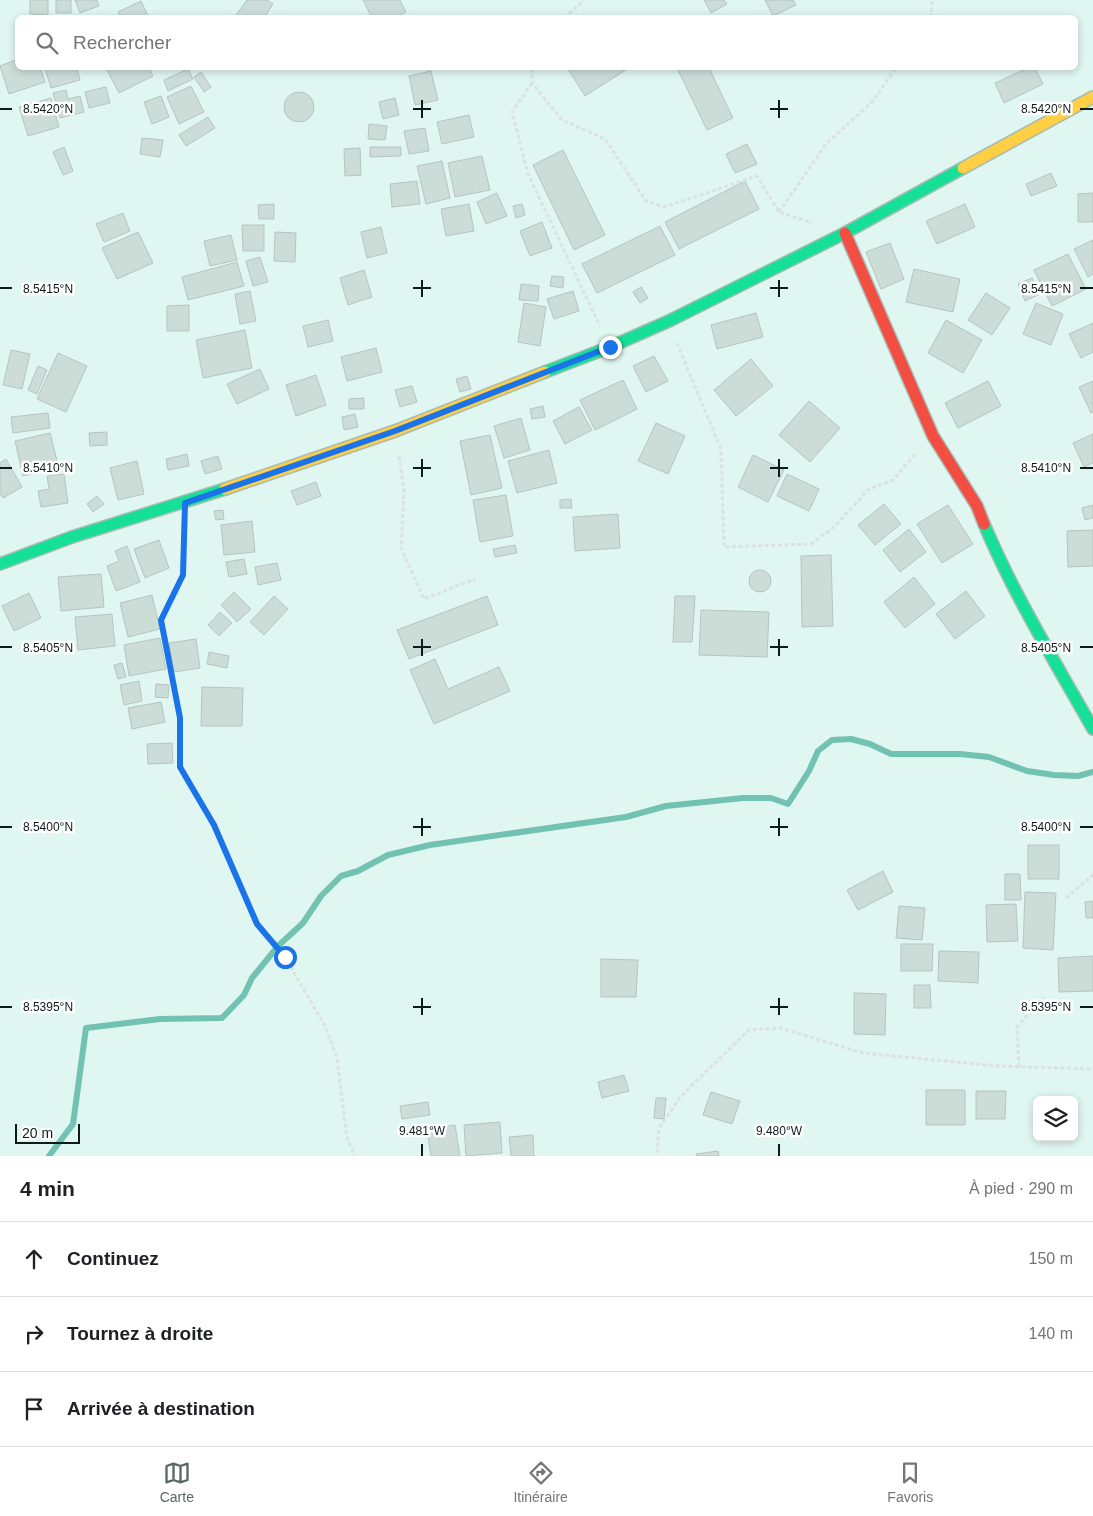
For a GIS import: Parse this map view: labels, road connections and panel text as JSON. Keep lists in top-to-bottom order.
{
  "scale_bar": "20 m",
  "page": {
    "search": "Rechercher",
    "scale": "20 m",
    "heading": ["4 min", "À pied · 290 m"],
    "list": [
      ["Continuez", "150 m"],
      ["Tournez à droite", "140 m"],
      "Arrivée à destination"
    ],
    "nav": ["Carte", "Itinéraire", "Favoris"]
  },
  "coordinates": [
    "8.5420°N",
    "8.5415°N",
    "8.5410°N",
    "8.5405°N",
    "8.5400°N",
    "8.5395°N",
    "9.481°W",
    "9.480°W"
  ]
}
